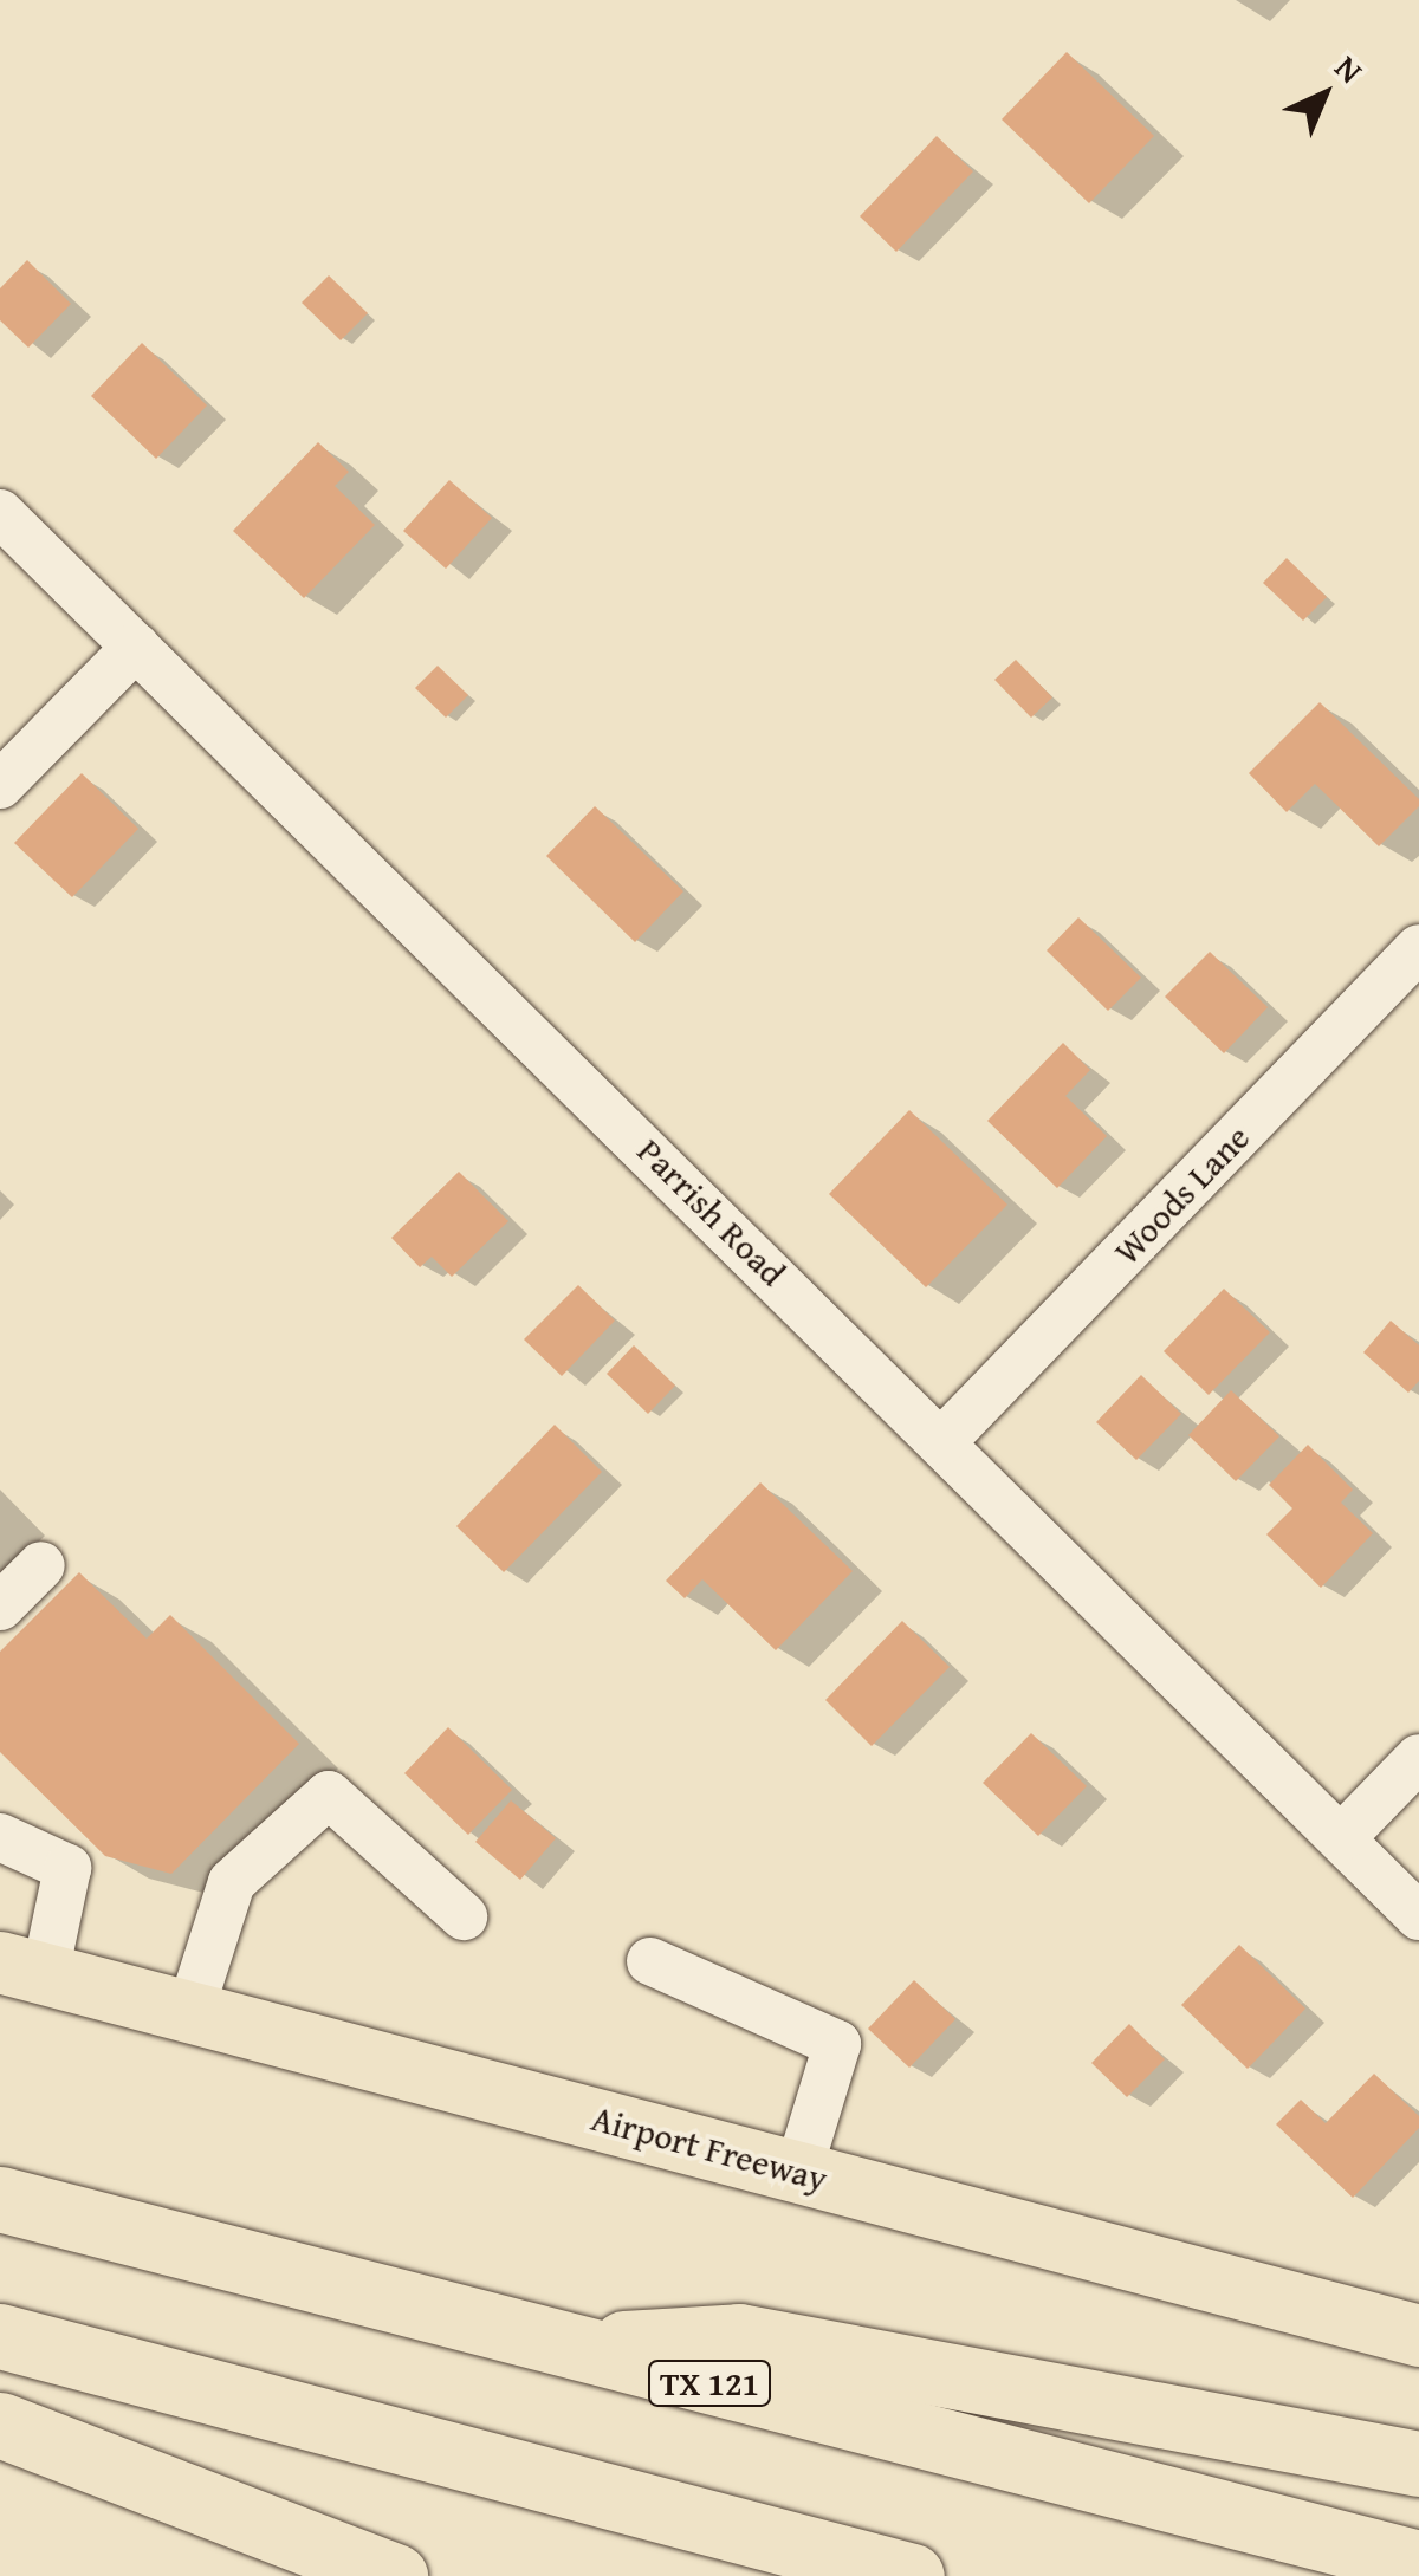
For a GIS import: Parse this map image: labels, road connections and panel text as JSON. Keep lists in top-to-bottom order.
{
  "streets": {
    "highway": ["TX 121"],
    "main road": ["Airport Freeway"],
    "street": ["Woods Lane", "Parrish Road"]
  },
  "crossings": [
    ["Woods Lane", "Parrish Road"]
  ],
  "north": "top right"
}
